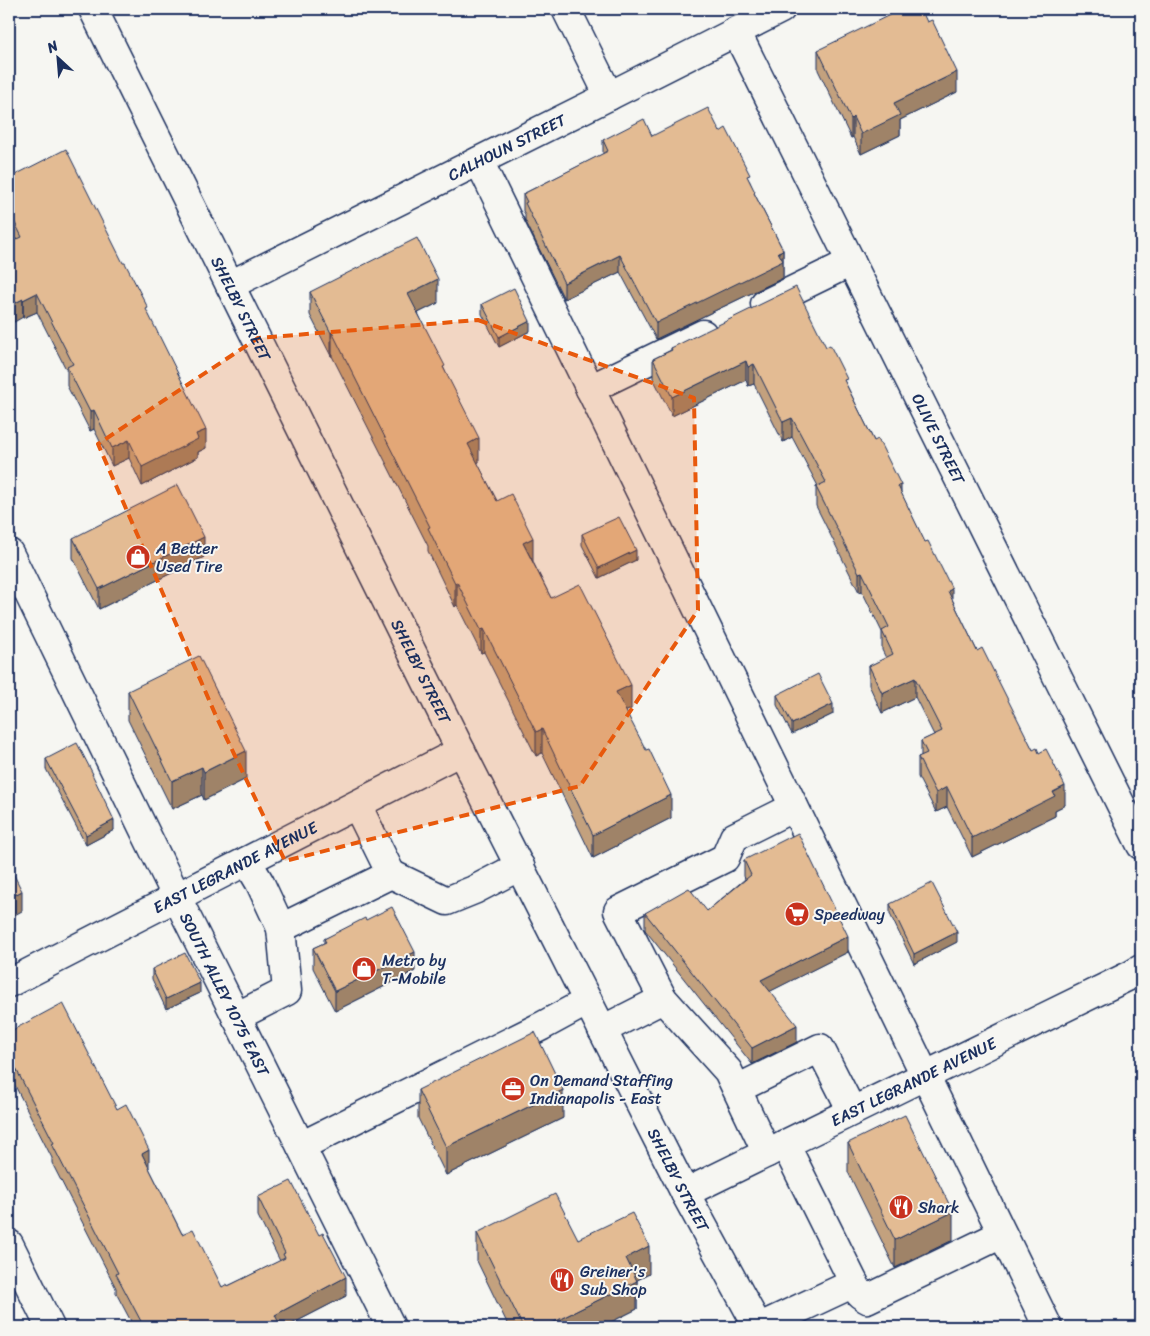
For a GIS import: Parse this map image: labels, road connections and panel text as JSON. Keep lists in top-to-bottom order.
{
  "streets": {
    "street": [
      "CALHOUN STREET",
      "SHELBY STREET",
      "OLIVE STREET",
      "EAST LEGRANDE AVENUE",
      "SOUTH ALLEY 1075 EAST"
    ]
  },
  "crossings": [
    ["CALHOUN STREET", "SHELBY STREET"],
    ["CALHOUN STREET", "OLIVE STREET"],
    ["SHELBY STREET", "EAST LEGRANDE AVENUE"],
    ["EAST LEGRANDE AVENUE", "SOUTH ALLEY 1075 EAST"]
  ],
  "places": {
    "shop": ["A Better Used Tire", "Metro by T-Mobile"],
    "supermarket": ["Speedway"],
    "office": ["On Demand Staffing Indianapolis - East"],
    "restaurant": ["Shark", "Greiner's Sub Shop"]
  },
  "north": "top left"
}
